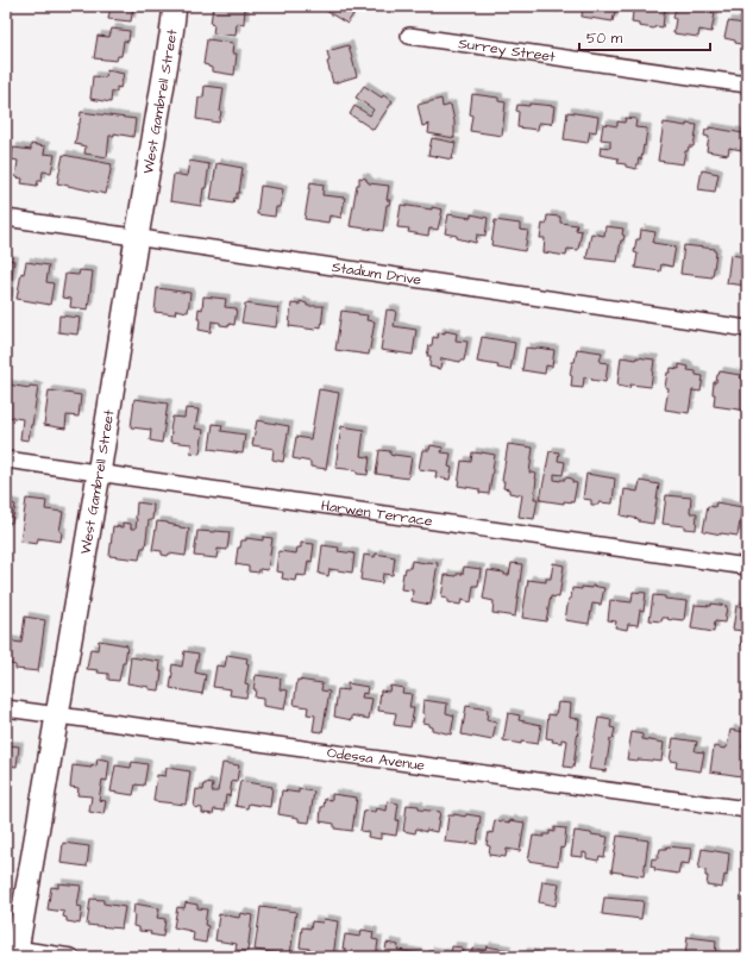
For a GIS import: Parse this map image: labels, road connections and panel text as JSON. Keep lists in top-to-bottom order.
{
  "streets": {
    "street": [
      "Surrey Street",
      "West Gambrell Street",
      "Stadium Drive",
      "Harwen Terrace",
      "Odessa Avenue"
    ]
  },
  "crossings": [
    ["West Gambrell Street", "Stadium Drive"],
    ["West Gambrell Street", "Harwen Terrace"],
    ["West Gambrell Street", "Odessa Avenue"]
  ],
  "scale_bar": "50 m"
}
